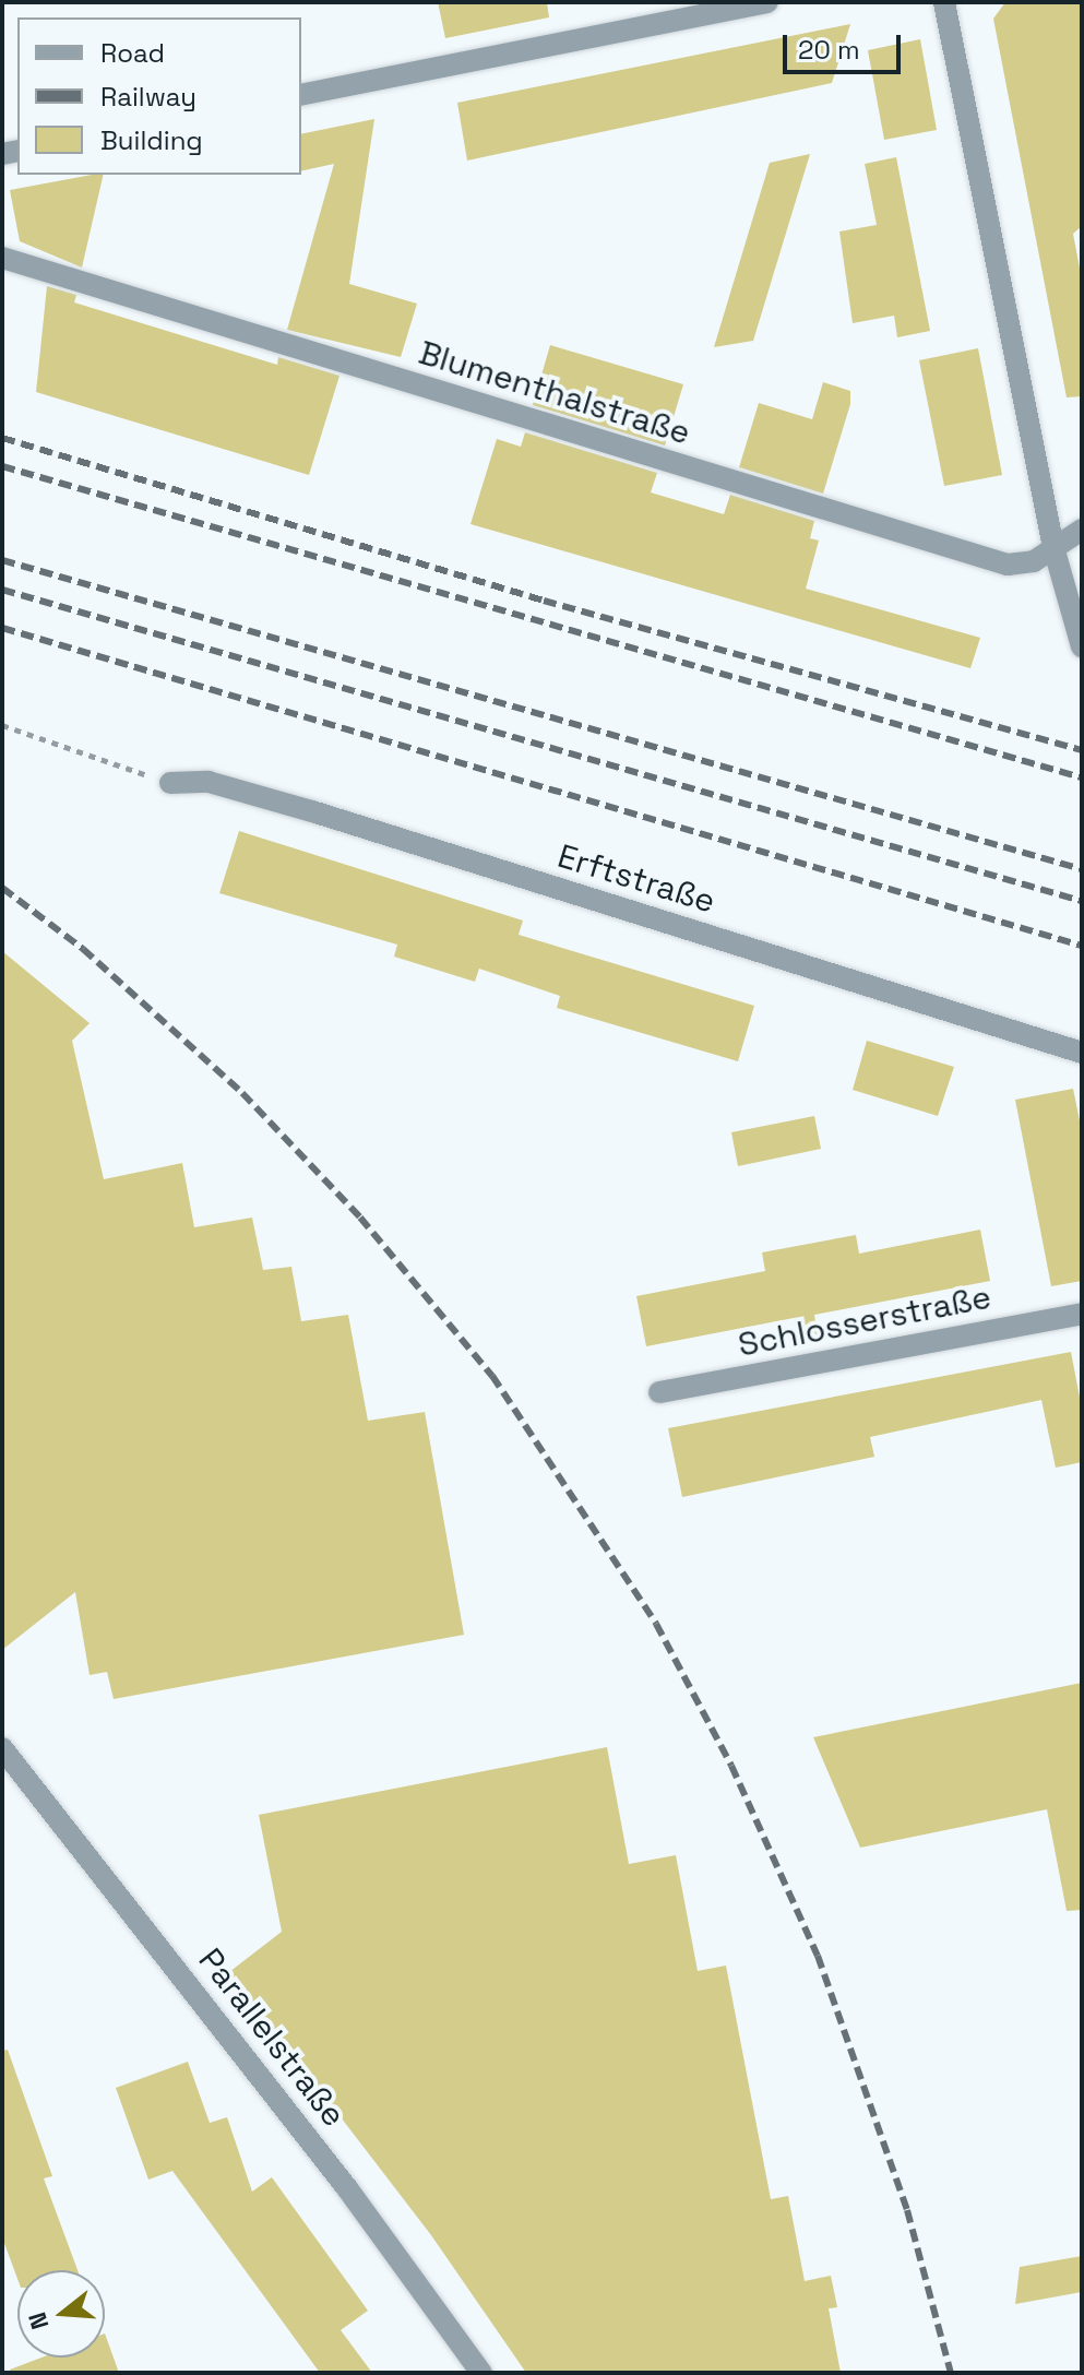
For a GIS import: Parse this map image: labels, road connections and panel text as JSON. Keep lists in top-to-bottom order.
{
  "streets": {
    "street": [
      "Blumenthalstraße",
      "Erftstraße",
      "Schlosserstraße",
      "Parallelstraße"
    ]
  },
  "legend": ["Road", "Railway", "Building"],
  "scale_bar": "20 m",
  "north": "left"
}
